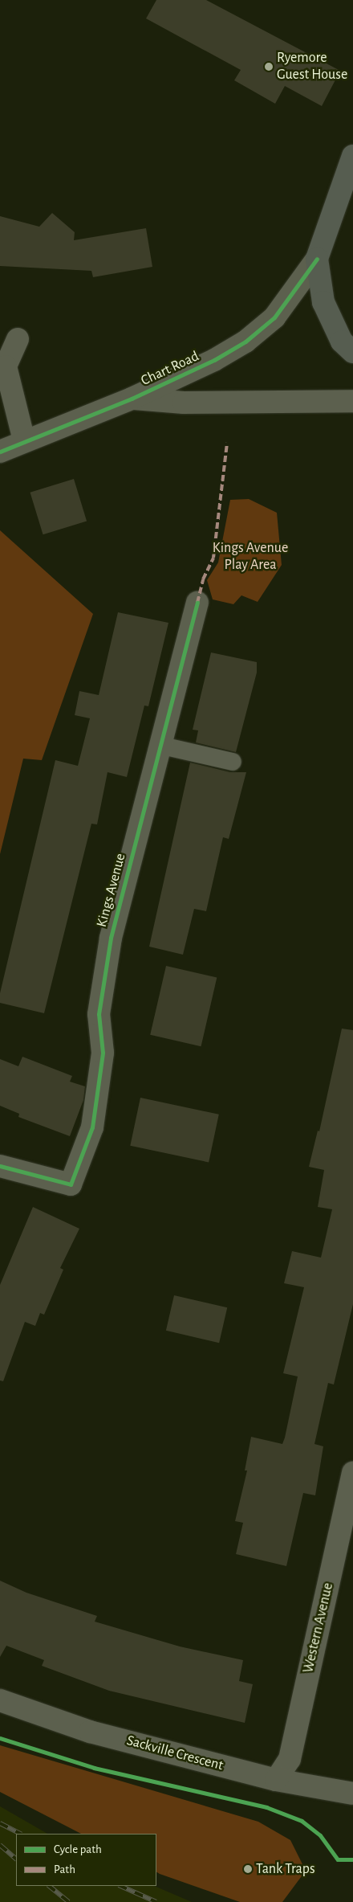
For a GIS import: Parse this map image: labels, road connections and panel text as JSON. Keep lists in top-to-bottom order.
{
  "streets": {
    "street": [
      "Chart Road",
      "Kings Avenue",
      "Western Avenue",
      "Sackville Crescent"
    ]
  },
  "crossings": [
    ["Western Avenue", "Sackville Crescent"]
  ],
  "parks": ["Kings Avenue Play Area"],
  "places": ["Ryemore Guest House", "Tank Traps"],
  "legend": ["Cycle path", "Path"]
}
